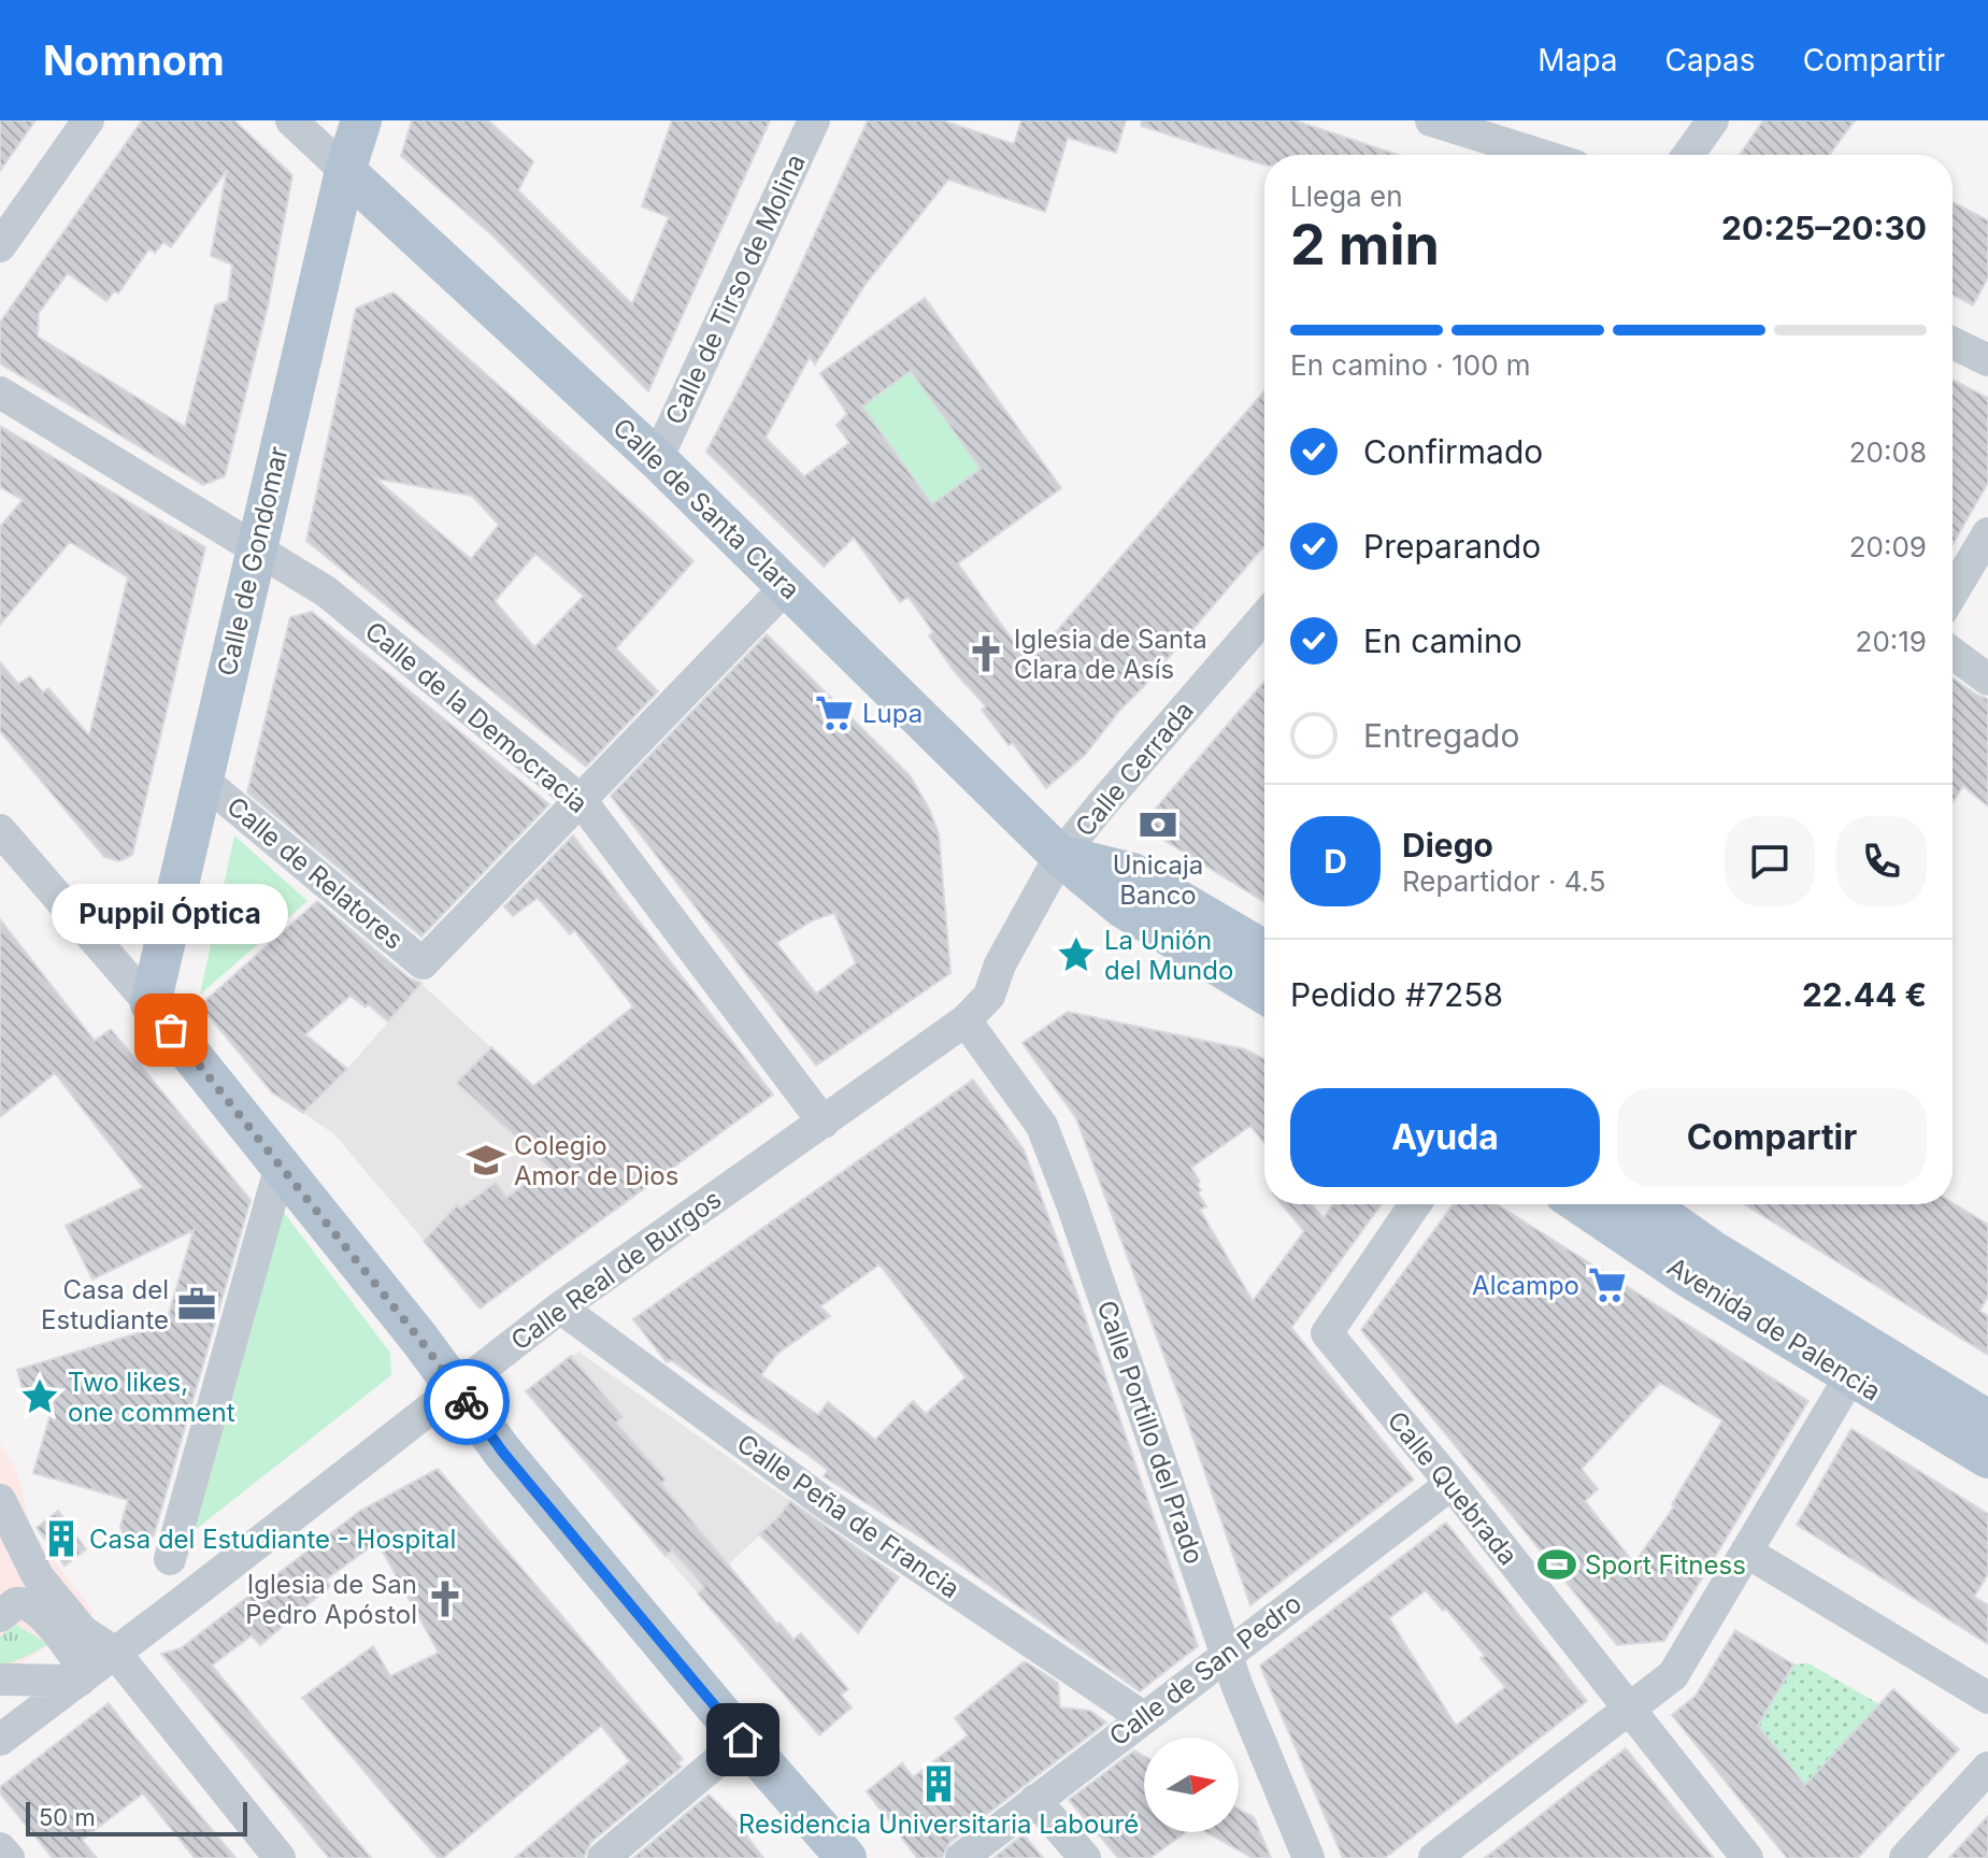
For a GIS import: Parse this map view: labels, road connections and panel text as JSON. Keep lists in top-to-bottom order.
{
  "streets": {
    "main road": ["Calle de Santa Clara", "Calle de Gondomar", "Avenida de Palencia"],
    "street": [
      "Calle de Tirso de Molina",
      "Calle de la Democracia",
      "Calle Cerrada",
      "Calle de Relatores",
      "Calle Real de Burgos",
      "Calle Portillo del Prado",
      "Calle Quebrada",
      "Calle Peña de Francia",
      "Calle de San Pedro"
    ]
  },
  "crossings": [
    ["Calle de Tirso de Molina", "Calle de Santa Clara"],
    ["Calle de Santa Clara", "Calle de Gondomar"],
    ["Calle de Santa Clara", "Calle Cerrada"],
    ["Calle de Santa Clara", "Calle de Relatores"],
    ["Calle de Santa Clara", "Calle Real de Burgos"],
    ["Calle de Gondomar", "Calle de la Democracia"],
    ["Calle de Gondomar", "Calle de Relatores"],
    ["Calle de la Democracia", "Calle de Relatores"],
    ["Calle de la Democracia", "Calle Real de Burgos"],
    ["Calle Cerrada", "Calle Real de Burgos"],
    ["Calle Real de Burgos", "Calle Portillo del Prado"],
    ["Calle Real de Burgos", "Calle Peña de Francia"],
    ["Calle Portillo del Prado", "Calle de San Pedro"],
    ["Calle Quebrada", "Calle de San Pedro"],
    ["Calle Peña de Francia", "Calle de San Pedro"]
  ],
  "places": {
    "church": ["Iglesia de Santa Clara de Asís", "Iglesia de San Pedro Apóstol"],
    "supermarket": ["Lupa", "Alcampo"],
    "bank": ["Unicaja Banco"],
    "place": ["La Unión del Mundo", "Two likes, one comment"],
    "other": ["Puppil Óptica"],
    "school or university": ["Colegio Amor de Dios"],
    "office": ["Casa del Estudiante"],
    "building": ["Casa del Estudiante - Hospital", "Residencia Universitaria Labouré"],
    "sports": ["Sport Fitness"]
  },
  "scale_bar": "50 m",
  "north": "right",
  "page": {
    "header": "Nomnom",
    "nav": ["Mapa", "Capas", "Compartir"],
    "heading": ["2 min", "Llega en", "20:25–20:30"],
    "panel": [
      "Diego",
      "Repartidor · 4.5",
      "Pedido #7258",
      "22.44 €"
    ],
    "bar": "En camino · 100 m",
    "list": [
      ["Confirmado", "20:08"],
      ["Preparando", "20:09"],
      ["En camino", "20:19"],
      "Entregado"
    ],
    "round": "D",
    "bubble": "Puppil Óptica",
    "buttons": ["Ayuda", "Compartir"],
    "scale": "50 m"
  }
}
